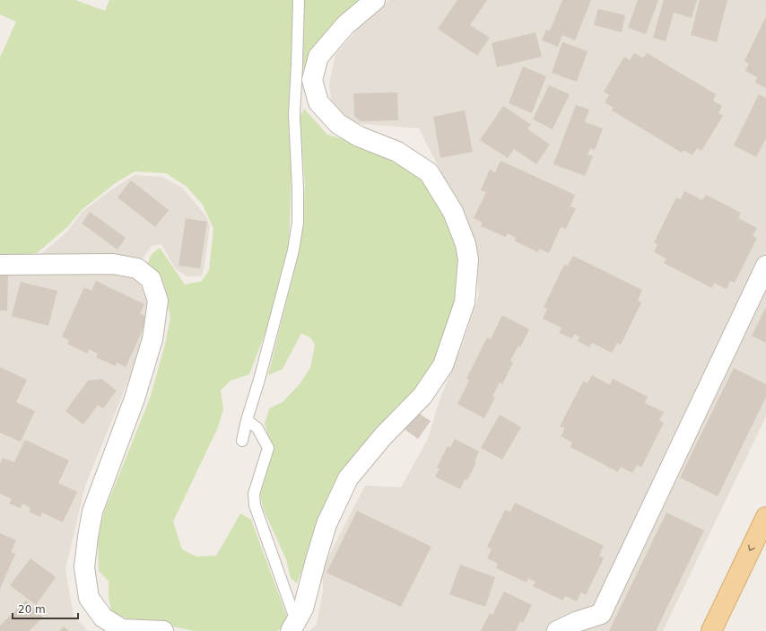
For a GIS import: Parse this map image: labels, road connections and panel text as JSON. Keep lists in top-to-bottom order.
{
  "scale_bar": "20 m"
}
